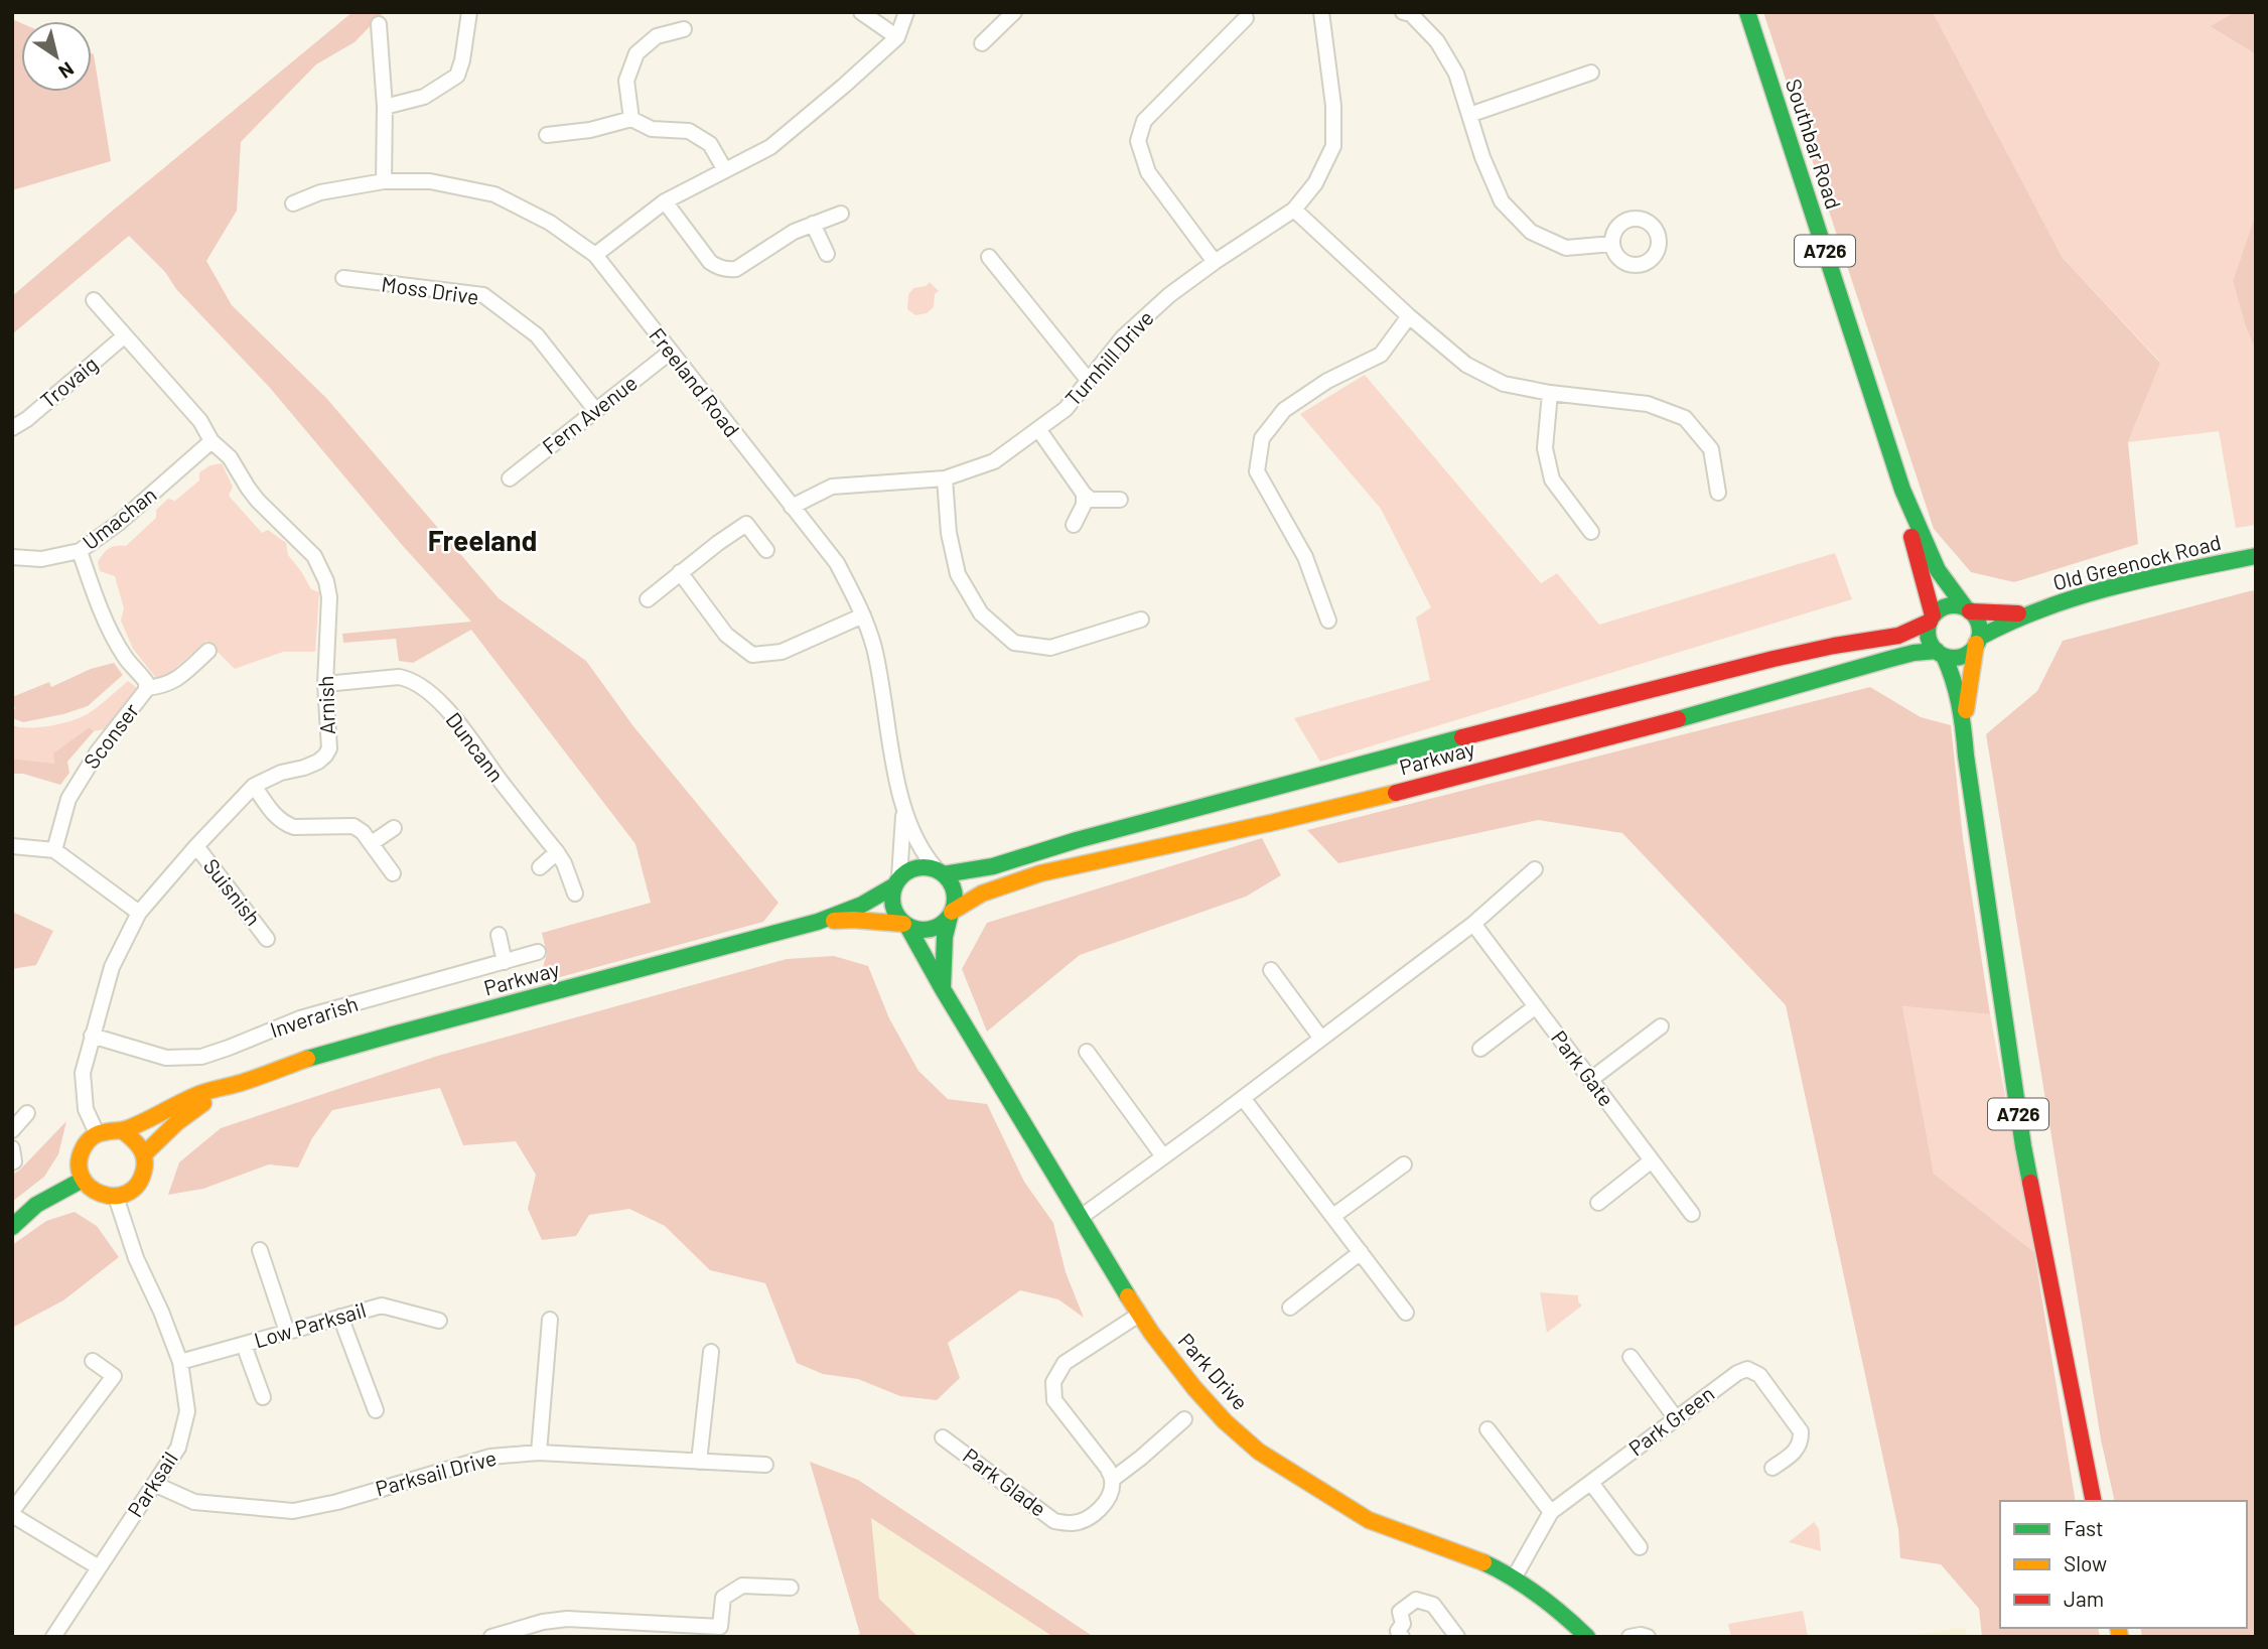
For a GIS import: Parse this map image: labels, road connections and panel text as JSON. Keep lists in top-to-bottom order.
{
  "streets": {
    "street": [
      "Southbar Road",
      "A726",
      "Moss Drive",
      "Turnhill Drive",
      "Trovaig",
      "Freeland Road",
      "Fern Avenue",
      "Umachan",
      "Old Greenock Road",
      "Arnish",
      "Sconser",
      "Duncann",
      "Parkway",
      "Suisnish",
      "Inverarish",
      "Park Gate",
      "Low Parksail",
      "Park Drive",
      "Park Green",
      "Parksail Drive",
      "Park Glade",
      "Parksail"
    ]
  },
  "crossings": [
    ["Southbar Road", "A726"],
    ["Southbar Road", "Old Greenock Road"],
    ["Southbar Road", "Parkway"],
    ["A726", "Old Greenock Road"],
    ["A726", "Parkway"],
    ["Moss Drive", "Fern Avenue"],
    ["Turnhill Drive", "Freeland Road"],
    ["Trovaig", "Arnish"],
    ["Freeland Road", "Fern Avenue"],
    ["Freeland Road", "Parkway"],
    ["Freeland Road", "Park Drive"],
    ["Umachan", "Arnish"],
    ["Umachan", "Sconser"],
    ["Old Greenock Road", "Parkway"],
    ["Arnish", "Duncann"],
    ["Arnish", "Parkway"],
    ["Arnish", "Suisnish"],
    ["Arnish", "Inverarish"],
    ["Arnish", "Parksail"],
    ["Parkway", "Park Drive"],
    ["Parkway", "Parksail"],
    ["Low Parksail", "Parksail"],
    ["Park Drive", "Park Green"],
    ["Parksail Drive", "Parksail"]
  ],
  "districts": ["Freeland"],
  "legend": ["Fast", "Slow", "Jam"],
  "north": "bottom right"
}
